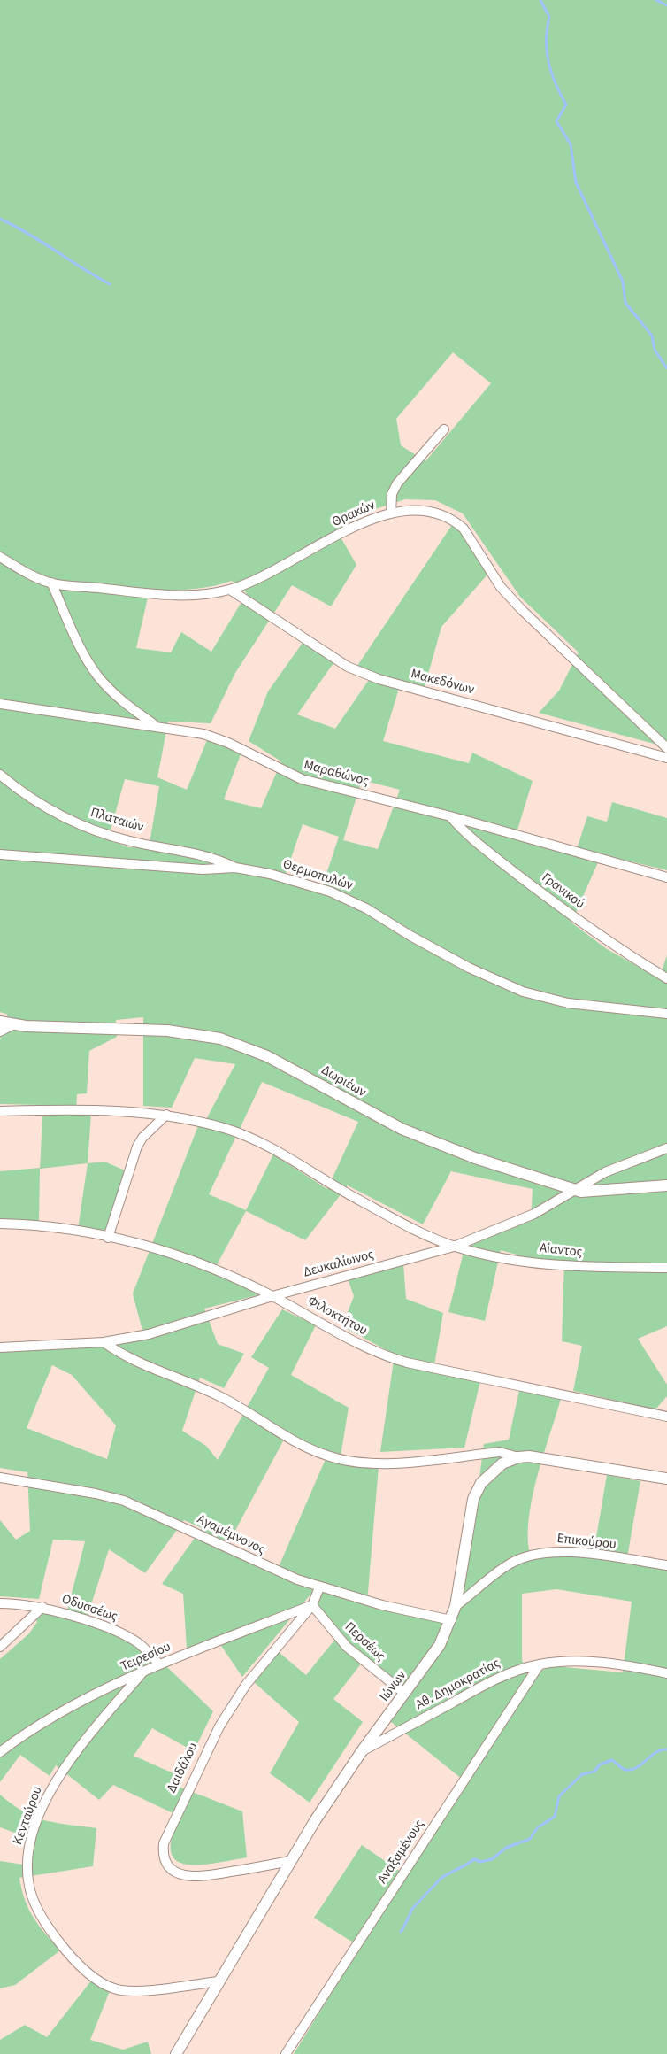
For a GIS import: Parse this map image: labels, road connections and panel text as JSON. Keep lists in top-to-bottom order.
{
  "streets": {
    "street": [
      "Θρακών",
      "Μακεδόνων",
      "Μαραθώνος",
      "Πλαταιών",
      "Θερμοπυλών",
      "Γρανικού",
      "Δωριέων",
      "Aiαντος",
      "Δευκαλίωνος",
      "Φιλοκτήτου",
      "Αγαμέμνονος",
      "Επικούρου",
      "Οδυσσέως",
      "Περσέως",
      "Τειρεσίου",
      "Αθ. Δημοκρατίας",
      "Ιώνων",
      "Δαιδάλου",
      "Κενταύρου",
      "Αναξαμένους"
    ]
  },
  "crossings": [
    ["Θρακών", "Μακεδόνων"],
    ["Μαραθώνος", "Γρανικού"],
    ["Πλαταιών", "Θερμοπυλών"],
    ["Δωριέων", "Δευκαλίωνος"],
    ["Aiαντος", "Δευκαλίωνος"],
    ["Δευκαλίωνος", "Φιλοκτήτου"],
    ["Αγαμέμνονος", "Ιώνων"],
    ["Αγαμέμνονος", "Δαιδάλου"],
    ["Επικούρου", "Ιώνων"],
    ["Οδυσσέως", "Τειρεσίου"],
    ["Περσέως", "Τειρεσίου"],
    ["Περσέως", "Ιώνων"],
    ["Περσέως", "Δαιδάλου"],
    ["Τειρεσίου", "Δαιδάλου"],
    ["Τειρεσίου", "Κενταύρου"],
    ["Αθ. Δημοκρατίας", "Ιώνων"],
    ["Αθ. Δημοκρατίας", "Αναξαμένους"],
    ["Ιώνων", "Δαιδάλου"],
    ["Ιώνων", "Κενταύρου"]
  ]
}
